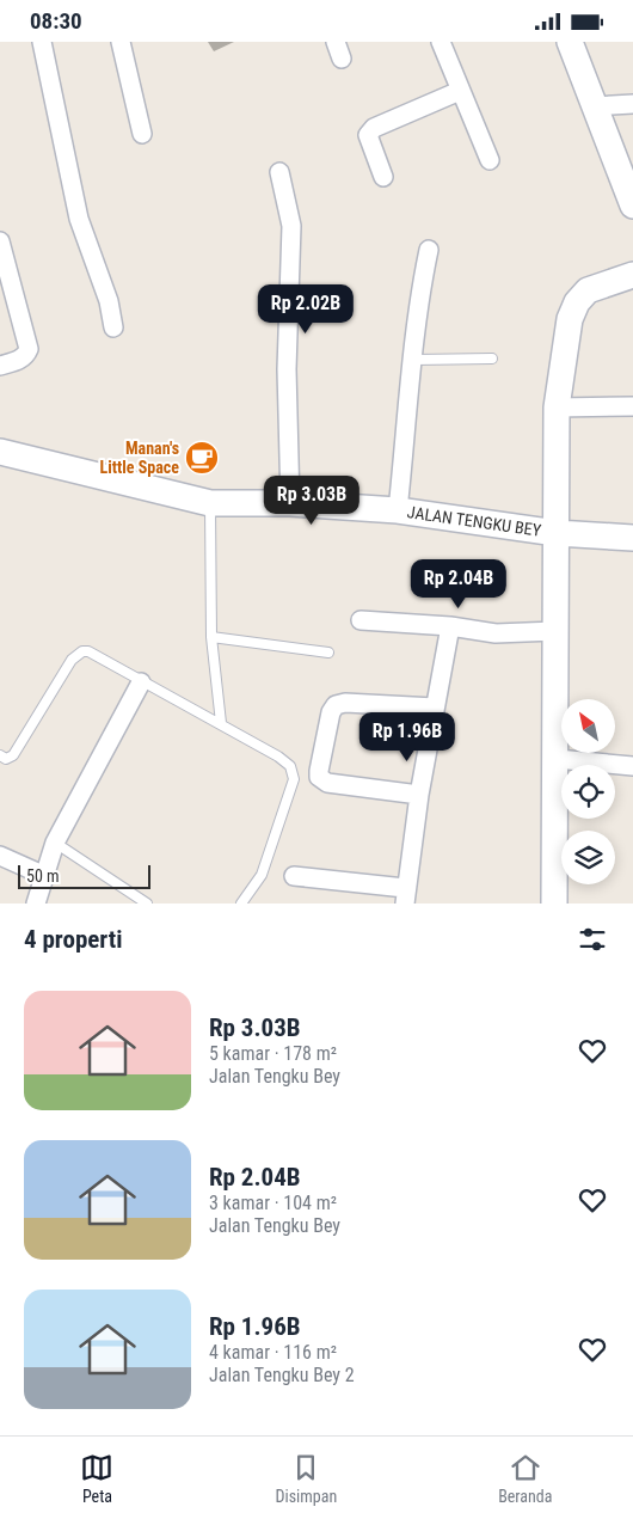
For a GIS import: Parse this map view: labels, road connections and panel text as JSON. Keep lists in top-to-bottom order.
{
  "streets": {
    "street": ["JALAN TENGKU BEY"]
  },
  "places": {
    "cafe": ["Manan's Little Space"]
  },
  "scale_bar": "50 m",
  "north": "top left",
  "page": {
    "status": "08:30",
    "price": [
      "Rp 2.02B",
      "Rp 3.03B",
      "Rp 2.04B",
      "Rp 1.96B"
    ],
    "scale": "50 m",
    "heading": "4 properti",
    "list": [
      {
        "name": "Rp 3.03B",
        "note": "5 kamar · 178 m² · Jalan Tengku Bey"
      },
      {
        "name": "Rp 2.04B",
        "note": "3 kamar · 104 m² · Jalan Tengku Bey"
      },
      {
        "name": "Rp 1.96B",
        "note": "4 kamar · 116 m² · Jalan Tengku Bey 2"
      }
    ],
    "tabs": ["Peta", "Disimpan", "Beranda"]
  }
}
